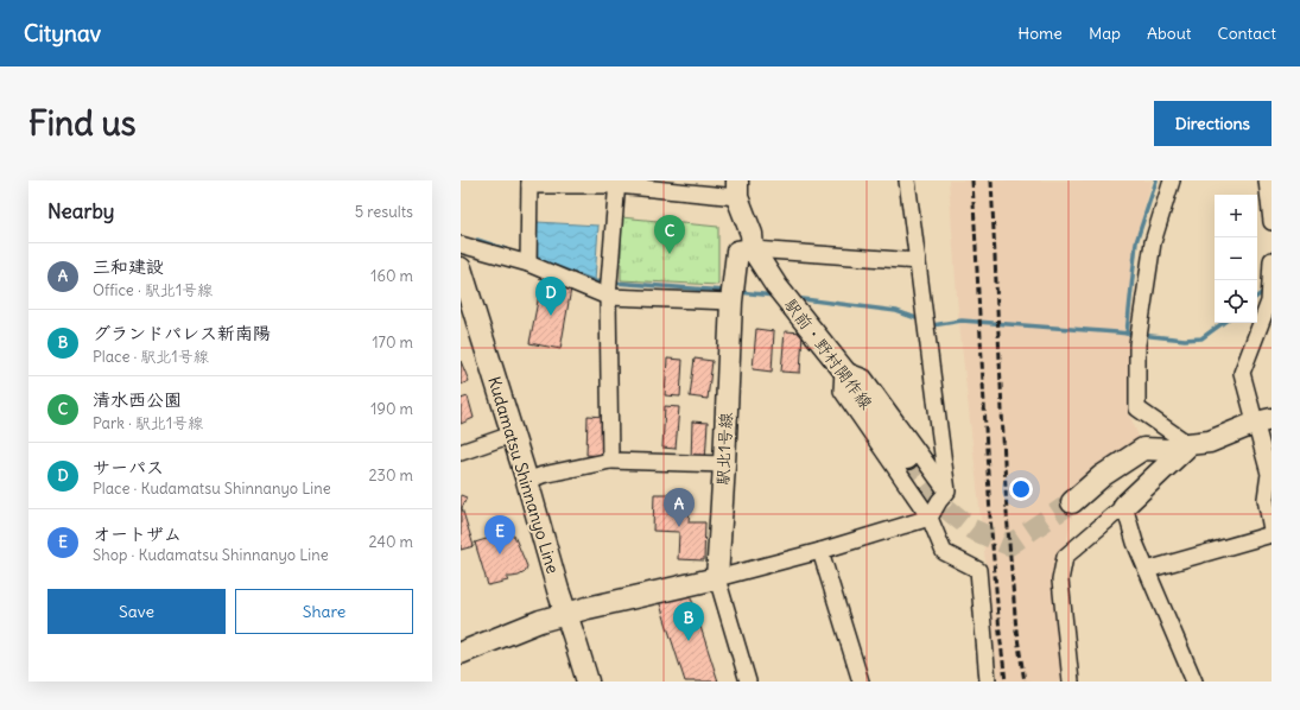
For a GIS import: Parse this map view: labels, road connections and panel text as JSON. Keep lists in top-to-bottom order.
{
  "streets": {
    "street": ["駅前・野村開作線", "駅北1号線", "Kudamatsu Shinnanyo Line"]
  },
  "crossings": [
    ["駅前・野村開作線", "駅北1号線"]
  ],
  "page": {
    "header": "Citynav",
    "nav": [
      "Home",
      "Map",
      "About",
      "Contact"
    ],
    "buttons": [
      "Directions",
      ["Save", "Share"]
    ],
    "title": "Find us",
    "heading": ["Nearby", "5 results"],
    "map_buttons": ["+", "−"],
    "pins": [
      "C",
      "D",
      "A",
      "E",
      "B"
    ],
    "list": [
      {
        "mark": "A",
        "name": "三和建設",
        "note": "Office · 駅北1号線",
        "value": "160 m"
      },
      {
        "mark": "B",
        "name": "グランドパレス新南陽",
        "note": "Place · 駅北1号線",
        "value": "170 m"
      },
      {
        "mark": "C",
        "name": "清水西公園",
        "note": "Park · 駅北1号線",
        "value": "190 m"
      },
      {
        "mark": "D",
        "name": "サーパス",
        "note": "Place · Kudamatsu Shinnanyo Line",
        "value": "230 m"
      },
      {
        "mark": "E",
        "name": "オートザム",
        "note": "Shop · Kudamatsu Shinnanyo Line",
        "value": "240 m"
      }
    ]
  }
}
